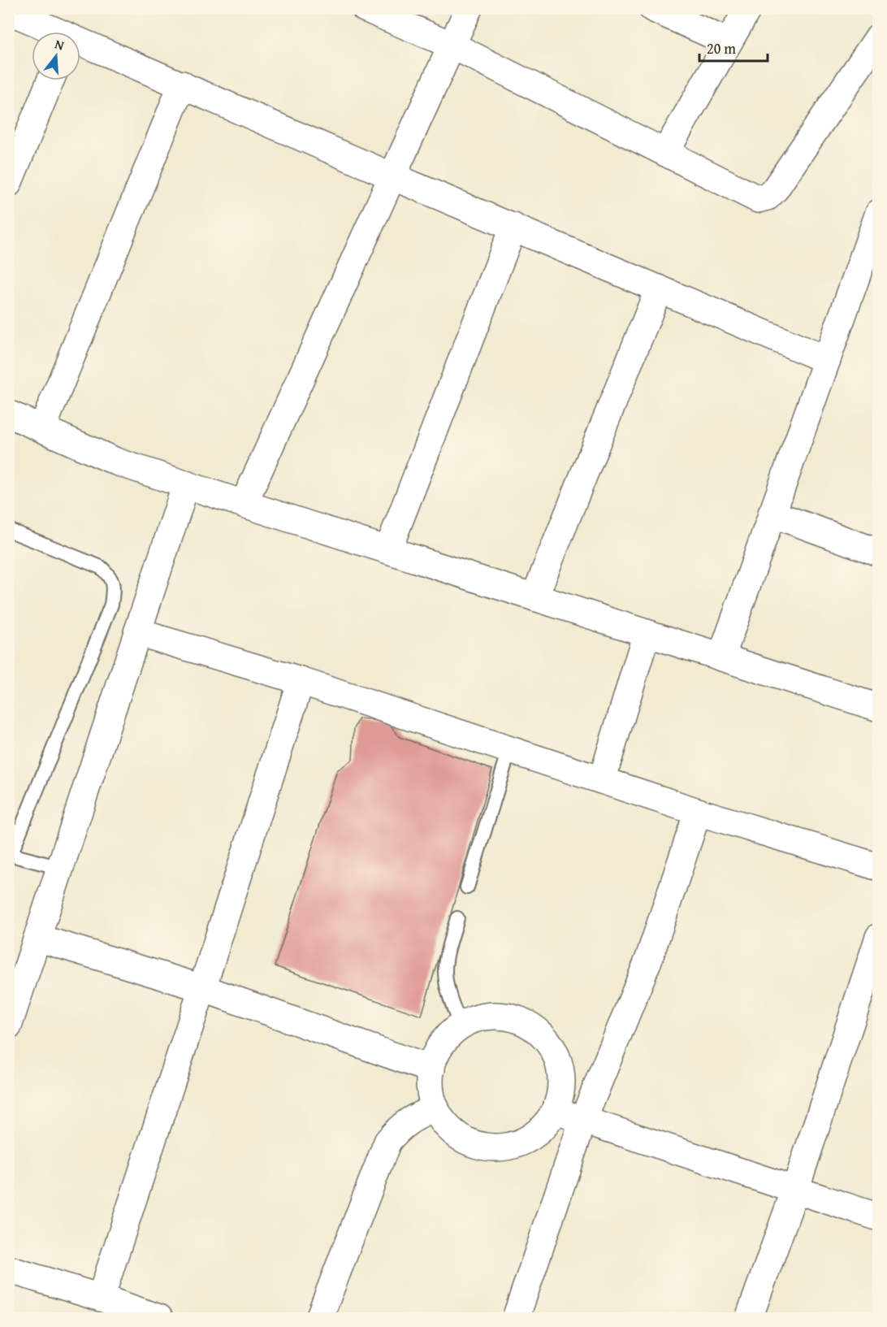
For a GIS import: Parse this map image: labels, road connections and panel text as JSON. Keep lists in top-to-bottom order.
{
  "scale_bar": "20 m",
  "north": "top"
}
